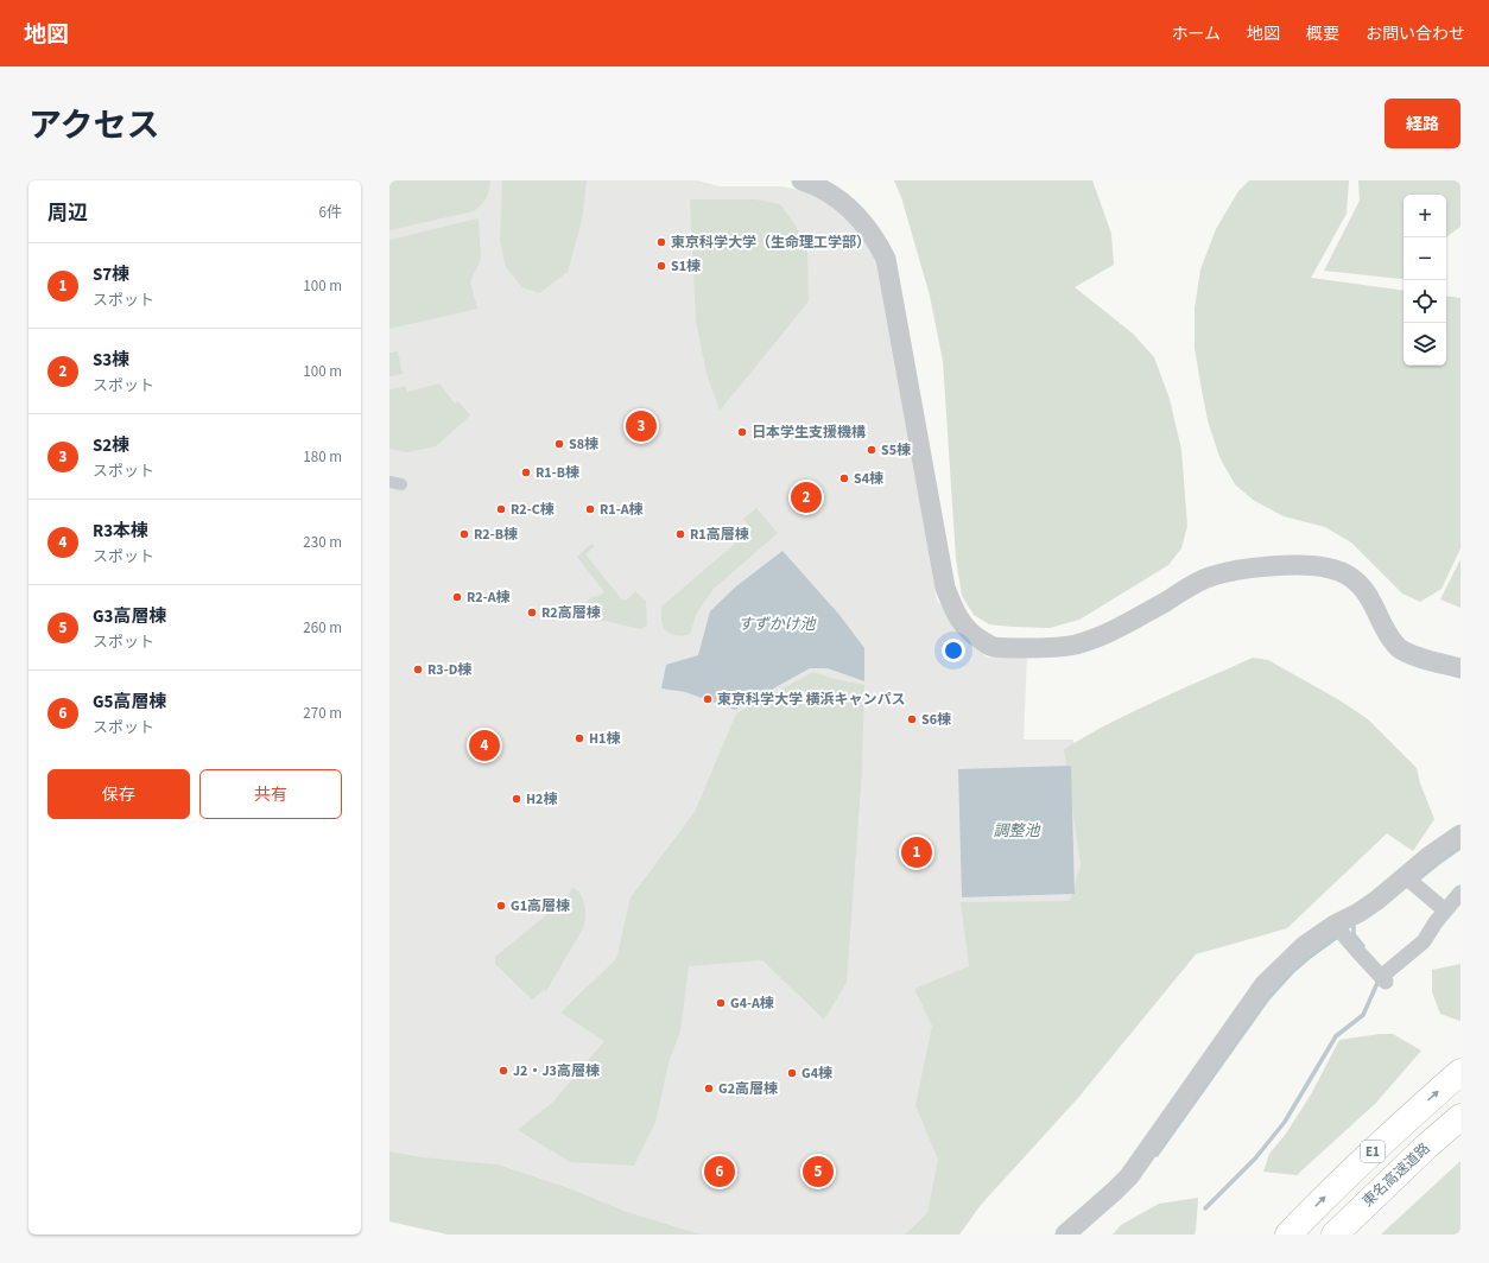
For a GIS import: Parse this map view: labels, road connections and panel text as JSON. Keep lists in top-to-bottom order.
{
  "streets": {
    "highway": ["E1", "東名高速道路"]
  },
  "water": ["すずかけ池", "調整池"],
  "places": [
    "東京科学大学（生命理工学部）",
    "S1棟",
    "日本学生支援機構",
    "S8棟",
    "S5棟",
    "R1-B棟",
    "S4棟",
    "R2-C棟",
    "R1-A棟",
    "R2-B棟",
    "R1高層棟",
    "R2-A棟",
    "R2高層棟",
    "R3-D棟",
    "東京科学大学 横浜キャンパス",
    "S6棟",
    "H1棟",
    "H2棟",
    "G1高層棟",
    "G4-A棟",
    "J2・J3高層棟",
    "G4棟",
    "G2高層棟"
  ],
  "page": {
    "header": "地図",
    "nav": [
      "ホーム",
      "地図",
      "概要",
      "お問い合わせ"
    ],
    "title": "アクセス",
    "buttons": [
      "経路",
      ["保存", "共有"]
    ],
    "heading": ["周辺", "6件"],
    "map_buttons": ["+", "−"],
    "list": [
      {
        "mark": "1",
        "name": "S7棟",
        "note": "スポット",
        "value": "100 m"
      },
      {
        "mark": "2",
        "name": "S3棟",
        "note": "スポット",
        "value": "100 m"
      },
      {
        "mark": "3",
        "name": "S2棟",
        "note": "スポット",
        "value": "180 m"
      },
      {
        "mark": "4",
        "name": "R3本棟",
        "note": "スポット",
        "value": "230 m"
      },
      {
        "mark": "5",
        "name": "G3高層棟",
        "note": "スポット",
        "value": "260 m"
      },
      {
        "mark": "6",
        "name": "G5高層棟",
        "note": "スポット",
        "value": "270 m"
      }
    ],
    "pins": [
      "3",
      "2",
      "4",
      "1",
      "5",
      "6"
    ]
  }
}
